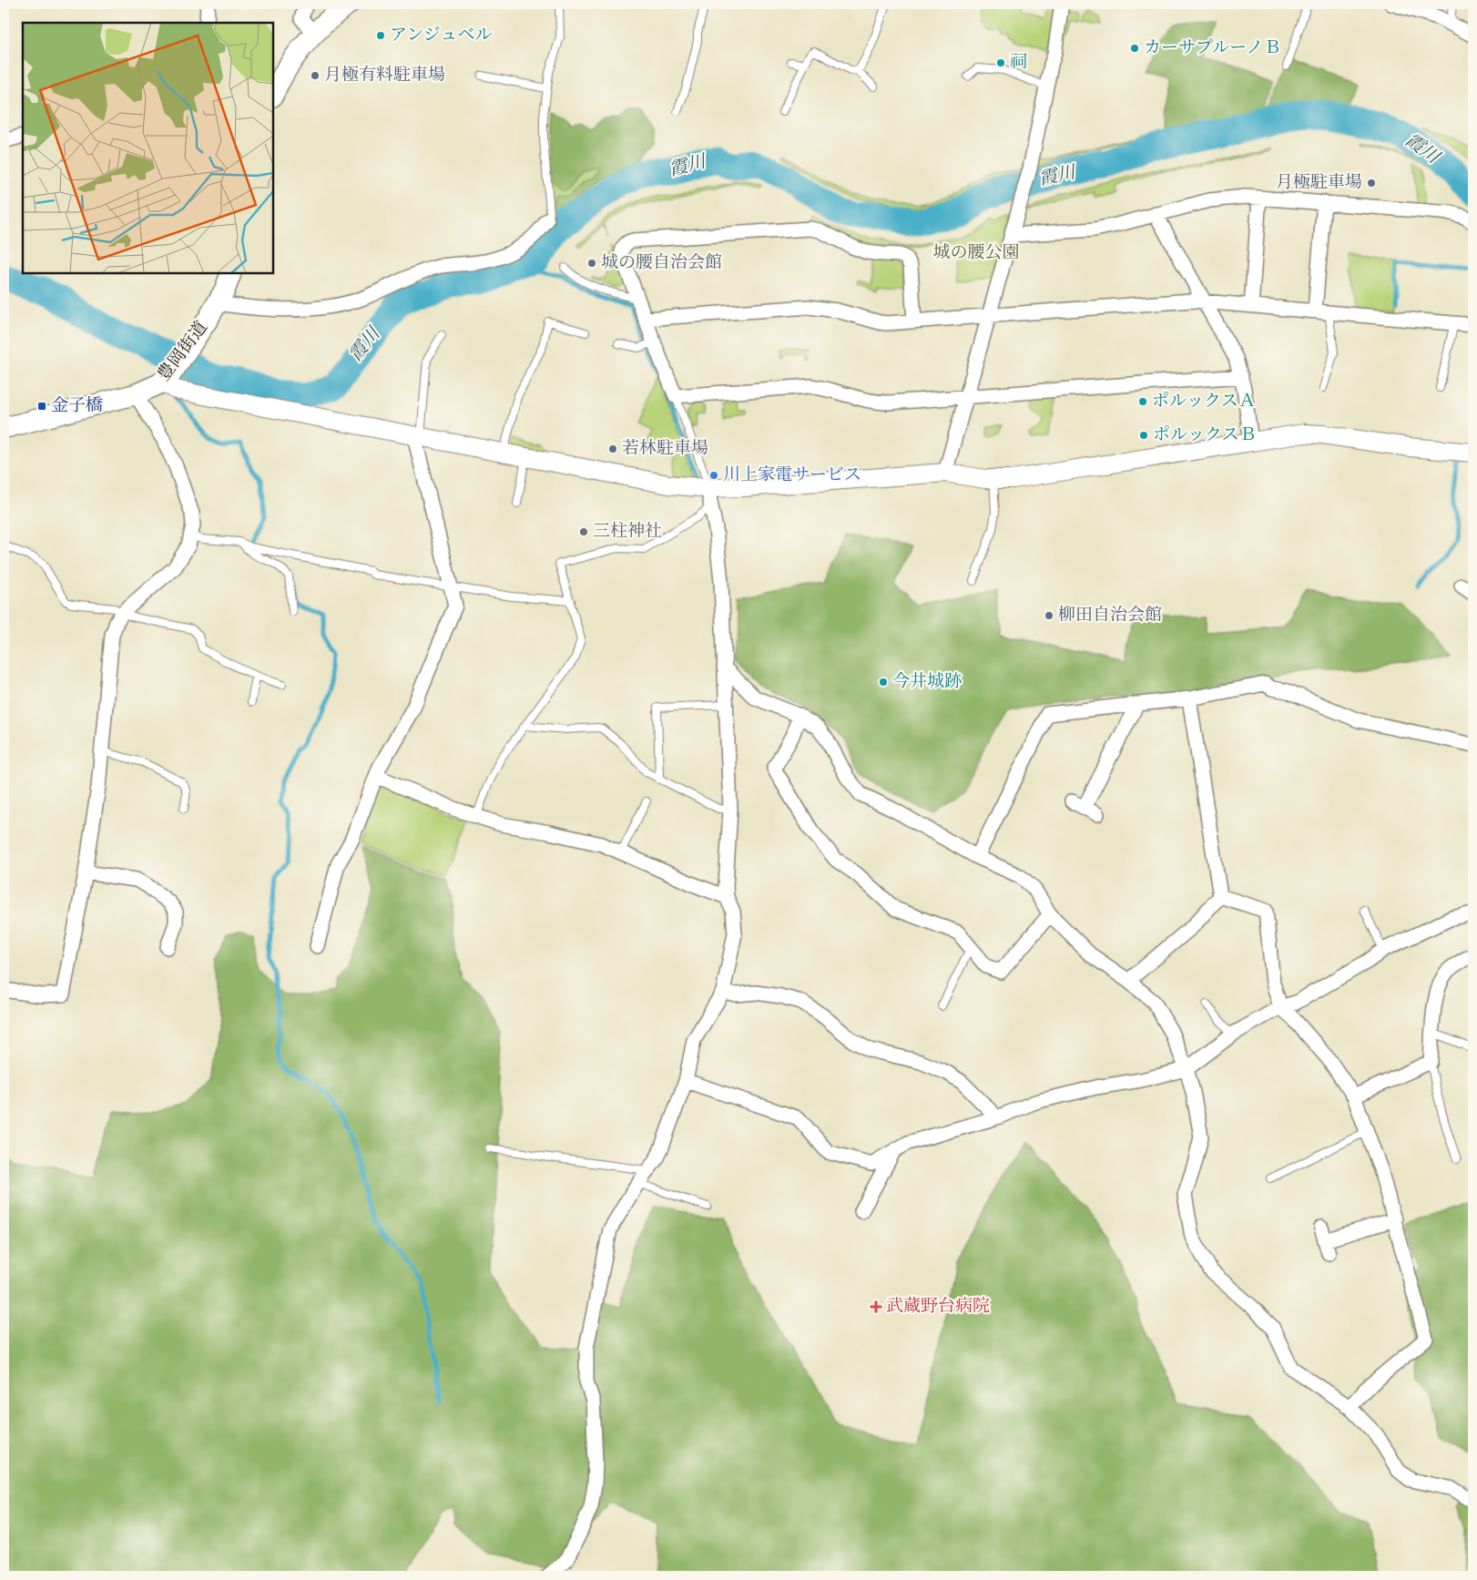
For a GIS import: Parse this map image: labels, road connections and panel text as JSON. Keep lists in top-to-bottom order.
{
  "streets": {
    "main road": ["豊岡街道"]
  },
  "water": ["霞川"],
  "parks": ["城の腰公園"],
  "places": {
    "other": [
      "アンジュベル",
      "カーサプルーノＢ",
      "祠",
      "月極有料駐車場",
      "月極駐車場",
      "城の腰自治会館",
      "ポルックスＡ",
      "ポルックスＢ",
      "若林駐車場",
      "川上家電サービス",
      "三柱神社",
      "柳田自治会館",
      "今井城跡"
    ],
    "transit": ["金子橋"],
    "health": ["武蔵野台病院"]
  }
}
